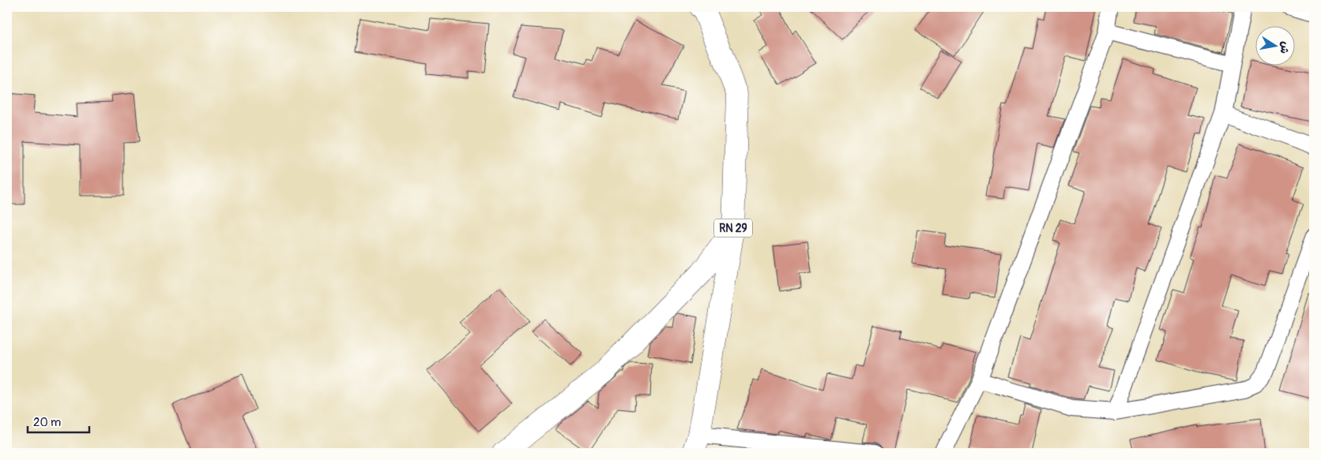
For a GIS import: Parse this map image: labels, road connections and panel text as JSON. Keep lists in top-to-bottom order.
{
  "streets": {
    "main road": ["RN 29"]
  },
  "scale_bar": "20 m",
  "north": "right"
}
